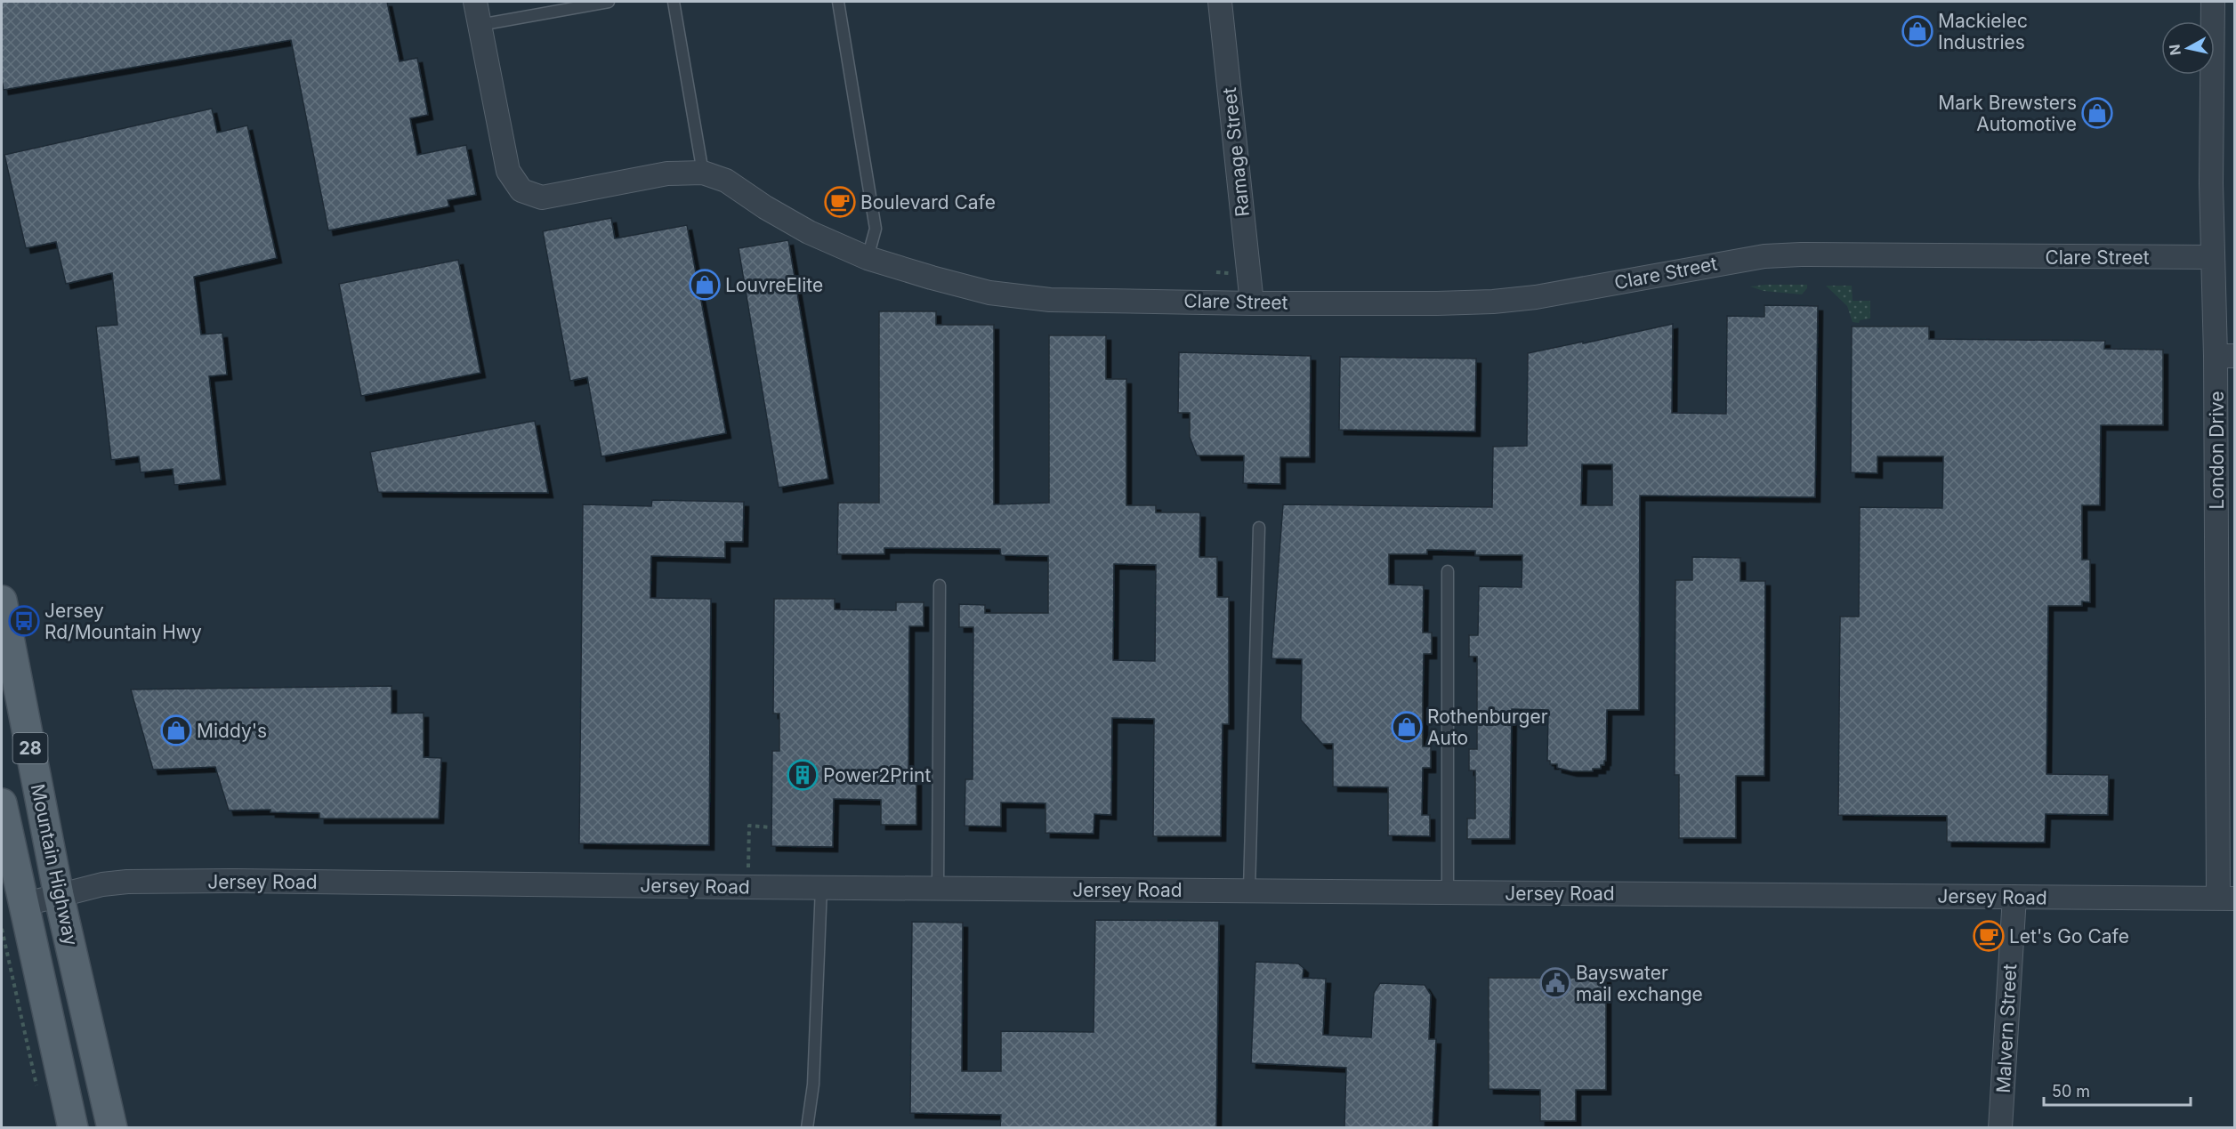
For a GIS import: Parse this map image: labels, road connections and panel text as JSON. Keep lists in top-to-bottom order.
{
  "streets": {
    "main road": ["28", "Mountain Highway"],
    "street": [
      "Ramage Street",
      "Clare Street",
      "London Drive",
      "Jersey Road",
      "Malvern Street"
    ]
  },
  "crossings": [
    ["Ramage Street", "Clare Street"],
    ["Clare Street", "London Drive"],
    ["London Drive", "Jersey Road"],
    ["Mountain Highway", "Jersey Road"],
    ["Jersey Road", "Malvern Street"]
  ],
  "places": {
    "shop": [
      "Mackielec Industries",
      "Mark Brewsters Automotive",
      "LouvreElite",
      "Rothenburger Auto",
      "Middy's"
    ],
    "cafe": ["Boulevard Cafe", "Let's Go Cafe"],
    "bus stop": ["Jersey Rd/Mountain Hwy"],
    "building": ["Power2Print"],
    "public building": ["Bayswater mail exchange"]
  },
  "scale_bar": "50 m",
  "north": "left"
}
